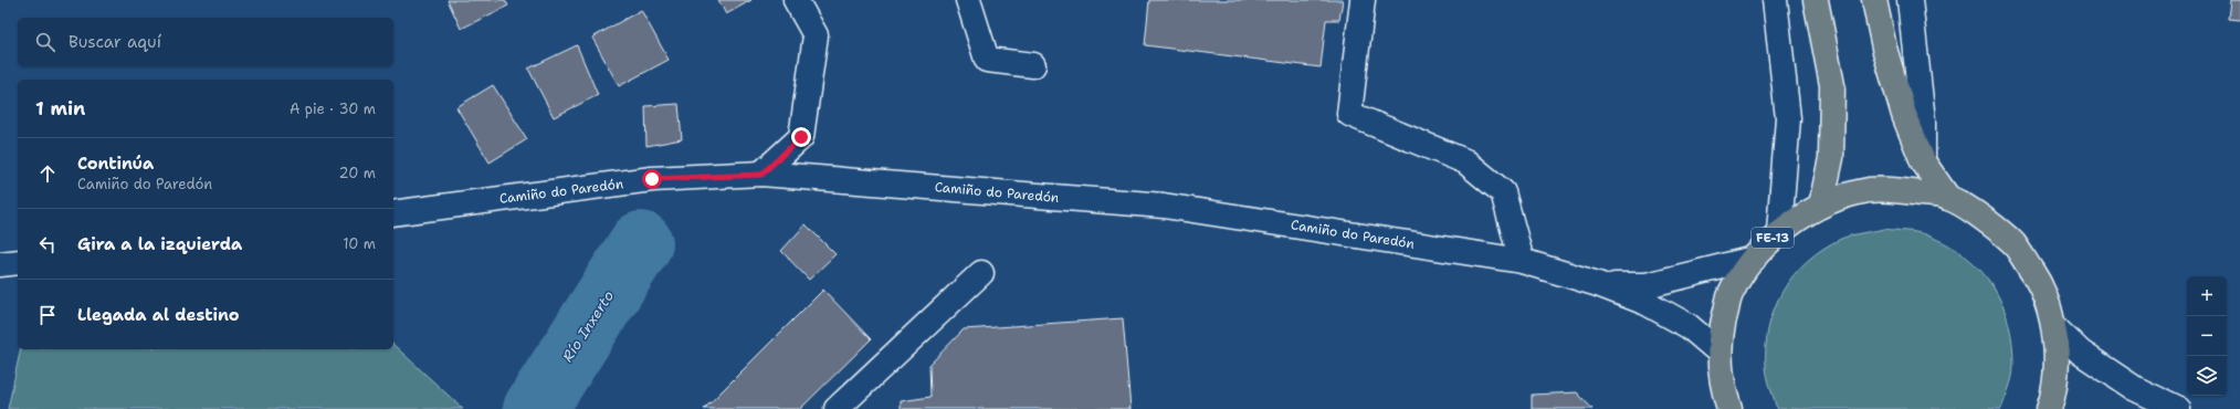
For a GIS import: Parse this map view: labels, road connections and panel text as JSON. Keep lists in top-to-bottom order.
{
  "streets": {
    "highway": ["FE-13"],
    "street": ["Camiño do Paredón"]
  },
  "water": ["Río Inxerto"],
  "page": {
    "search": "Buscar aquí",
    "heading": ["1 min", "A pie · 30 m"],
    "list": [
      ["Continúa", "Camiño do Paredón", "20 m"],
      ["Gira a la izquierda", "10 m"],
      "Llegada al destino"
    ],
    "map_buttons": ["+", "−"]
  }
}
